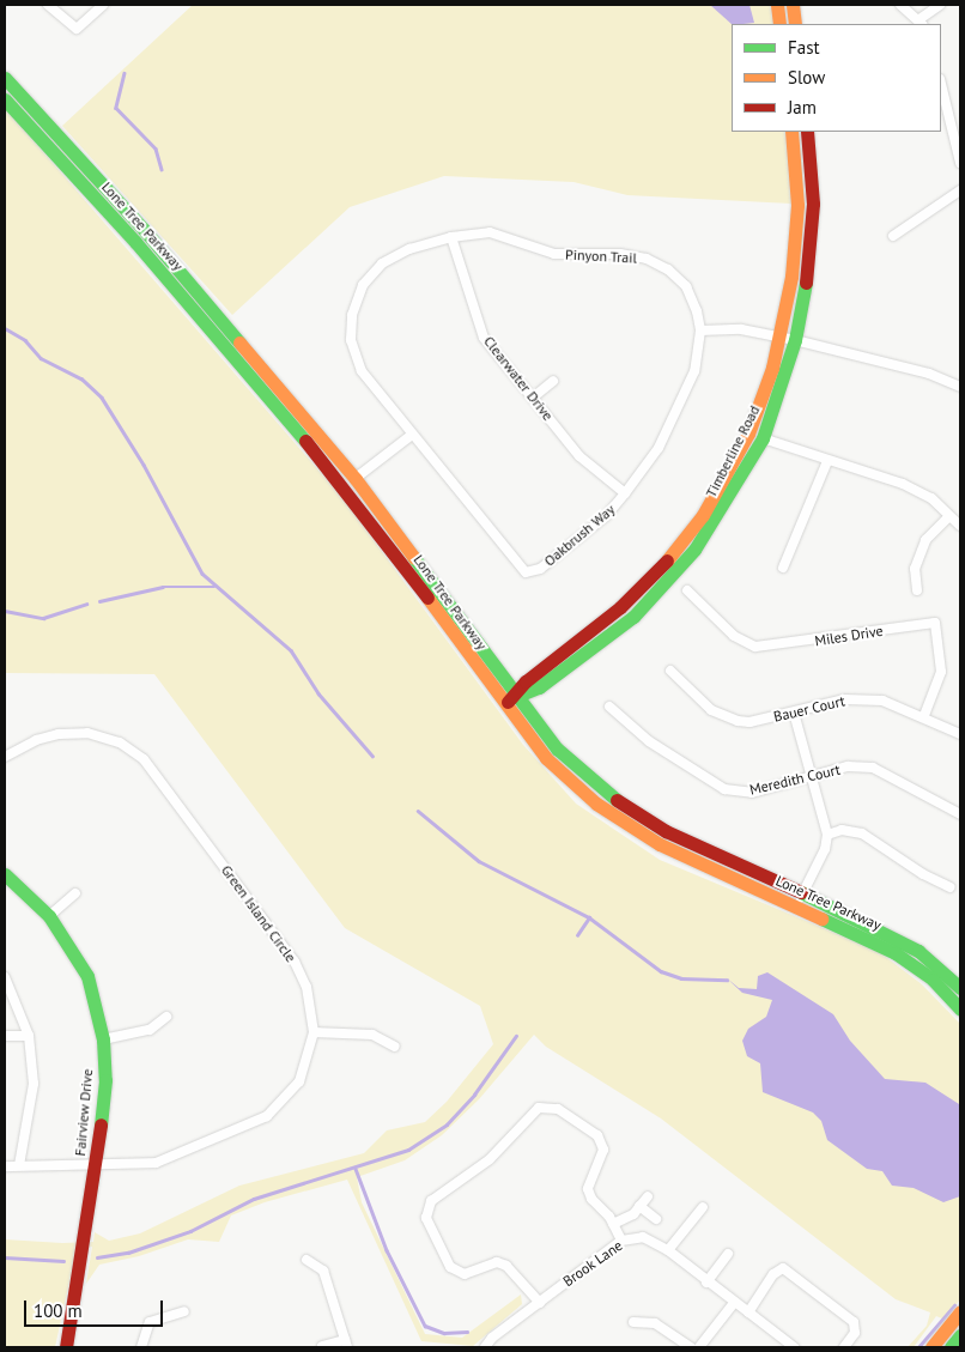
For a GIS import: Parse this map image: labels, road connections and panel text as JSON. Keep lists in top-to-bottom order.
{
  "streets": {
    "street": [
      "Lone Tree Parkway",
      "Pinyon Trail",
      "Clearwater Drive",
      "Timberline Road",
      "Oakbrush Way",
      "Miles Drive",
      "Bauer Court",
      "Meredith Court",
      "Green Island Circle",
      "Fairview Drive",
      "Brook Lane"
    ]
  },
  "crossings": [
    ["Lone Tree Parkway", "Timberline Road"],
    ["Pinyon Trail", "Clearwater Drive"],
    ["Pinyon Trail", "Oakbrush Way"],
    ["Clearwater Drive", "Oakbrush Way"],
    ["Miles Drive", "Bauer Court"],
    ["Green Island Circle", "Fairview Drive"]
  ],
  "legend": ["Fast", "Slow", "Jam"],
  "scale_bar": "100 m"
}
